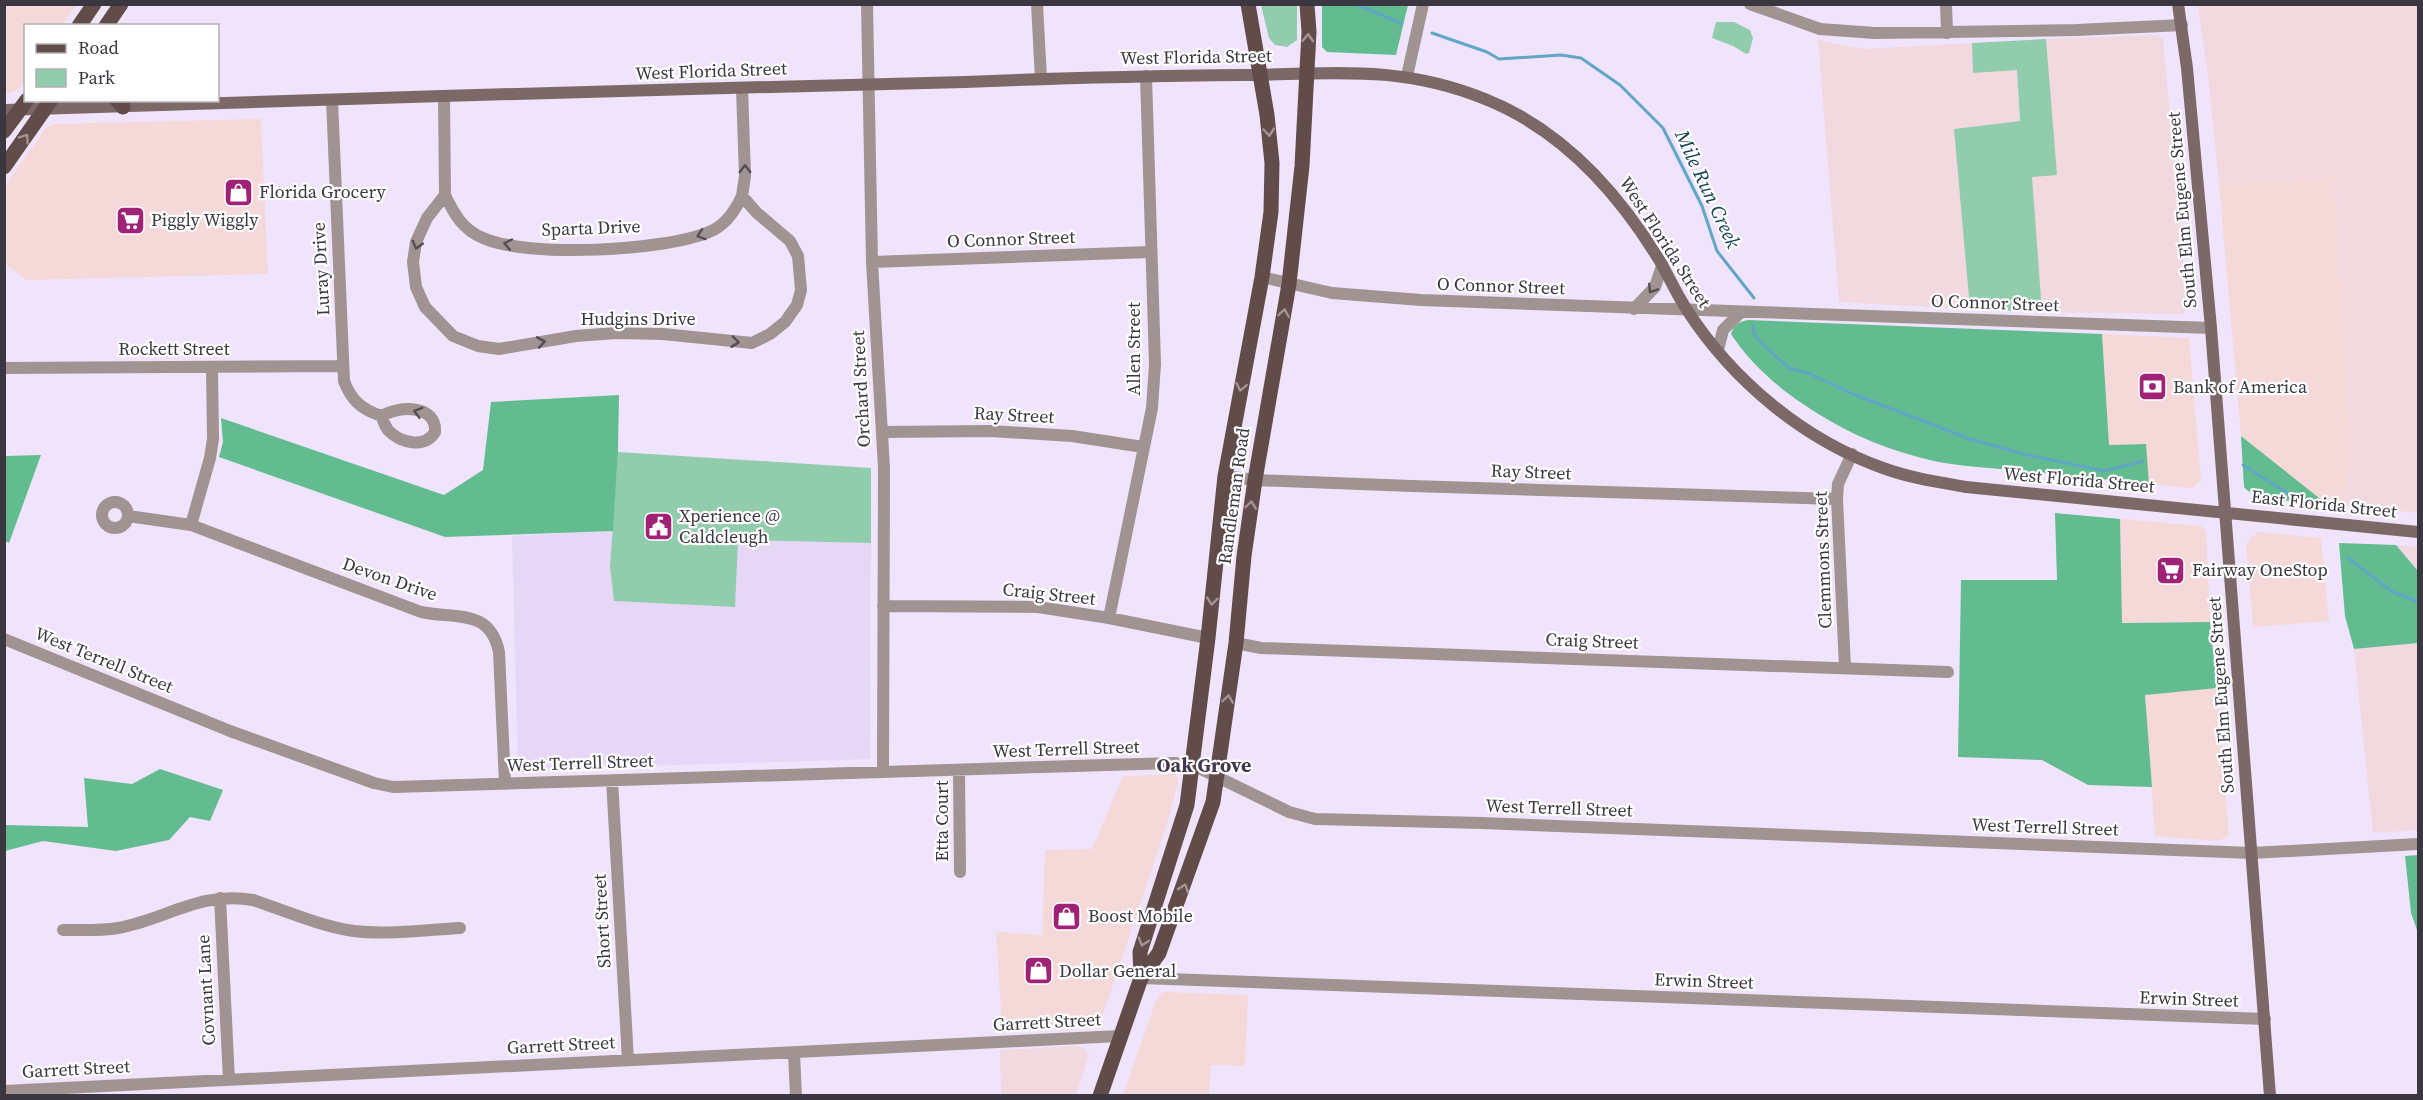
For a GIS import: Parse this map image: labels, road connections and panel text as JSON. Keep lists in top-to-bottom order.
{
  "streets": {
    "main road": [
      "West Florida Street",
      "South Elm Eugene Street",
      "Randleman Road",
      "East Florida Street"
    ],
    "street": [
      "Sparta Drive",
      "O Connor Street",
      "Luray Drive",
      "Hudgins Drive",
      "Rockett Street",
      "Allen Street",
      "Orchard Street",
      "Ray Street",
      "Clemmons Street",
      "Devon Drive",
      "Craig Street",
      "West Terrell Street",
      "Etta Court",
      "Short Street",
      "Erwin Street",
      "Covnant Lane",
      "Garrett Street"
    ]
  },
  "crossings": [
    ["West Florida Street", "South Elm Eugene Street"],
    ["West Florida Street", "O Connor Street"],
    ["West Florida Street", "Luray Drive"],
    ["West Florida Street", "Allen Street"],
    ["West Florida Street", "Orchard Street"],
    ["West Florida Street", "Randleman Road"],
    ["West Florida Street", "East Florida Street"],
    ["West Florida Street", "Clemmons Street"],
    ["South Elm Eugene Street", "O Connor Street"],
    ["South Elm Eugene Street", "East Florida Street"],
    ["South Elm Eugene Street", "West Terrell Street"],
    ["South Elm Eugene Street", "Erwin Street"],
    ["Sparta Drive", "Hudgins Drive"],
    ["O Connor Street", "Allen Street"],
    ["O Connor Street", "Orchard Street"],
    ["O Connor Street", "Randleman Road"],
    ["Luray Drive", "Rockett Street"],
    ["Allen Street", "Ray Street"],
    ["Allen Street", "Craig Street"],
    ["Orchard Street", "Ray Street"],
    ["Orchard Street", "Craig Street"],
    ["Orchard Street", "West Terrell Street"],
    ["Ray Street", "Randleman Road"],
    ["Ray Street", "Clemmons Street"],
    ["Randleman Road", "Craig Street"],
    ["Randleman Road", "West Terrell Street"],
    ["Randleman Road", "Erwin Street"],
    ["Randleman Road", "Garrett Street"],
    ["Clemmons Street", "Craig Street"],
    ["Devon Drive", "West Terrell Street"],
    ["West Terrell Street", "Etta Court"],
    ["West Terrell Street", "Short Street"],
    ["Short Street", "Garrett Street"],
    ["Covnant Lane", "Garrett Street"]
  ],
  "one_way": ["Sparta Drive"],
  "districts": ["Oak Grove"],
  "water": ["Mile Run Creek"],
  "places": {
    "shop": ["Florida Grocery", "Boost Mobile", "Dollar General"],
    "supermarket": ["Piggly Wiggly", "Fairway OneStop"],
    "bank": ["Bank of America"],
    "public building": ["Xperience @ Caldcleugh"]
  },
  "legend": ["Road", "Park"]
}
